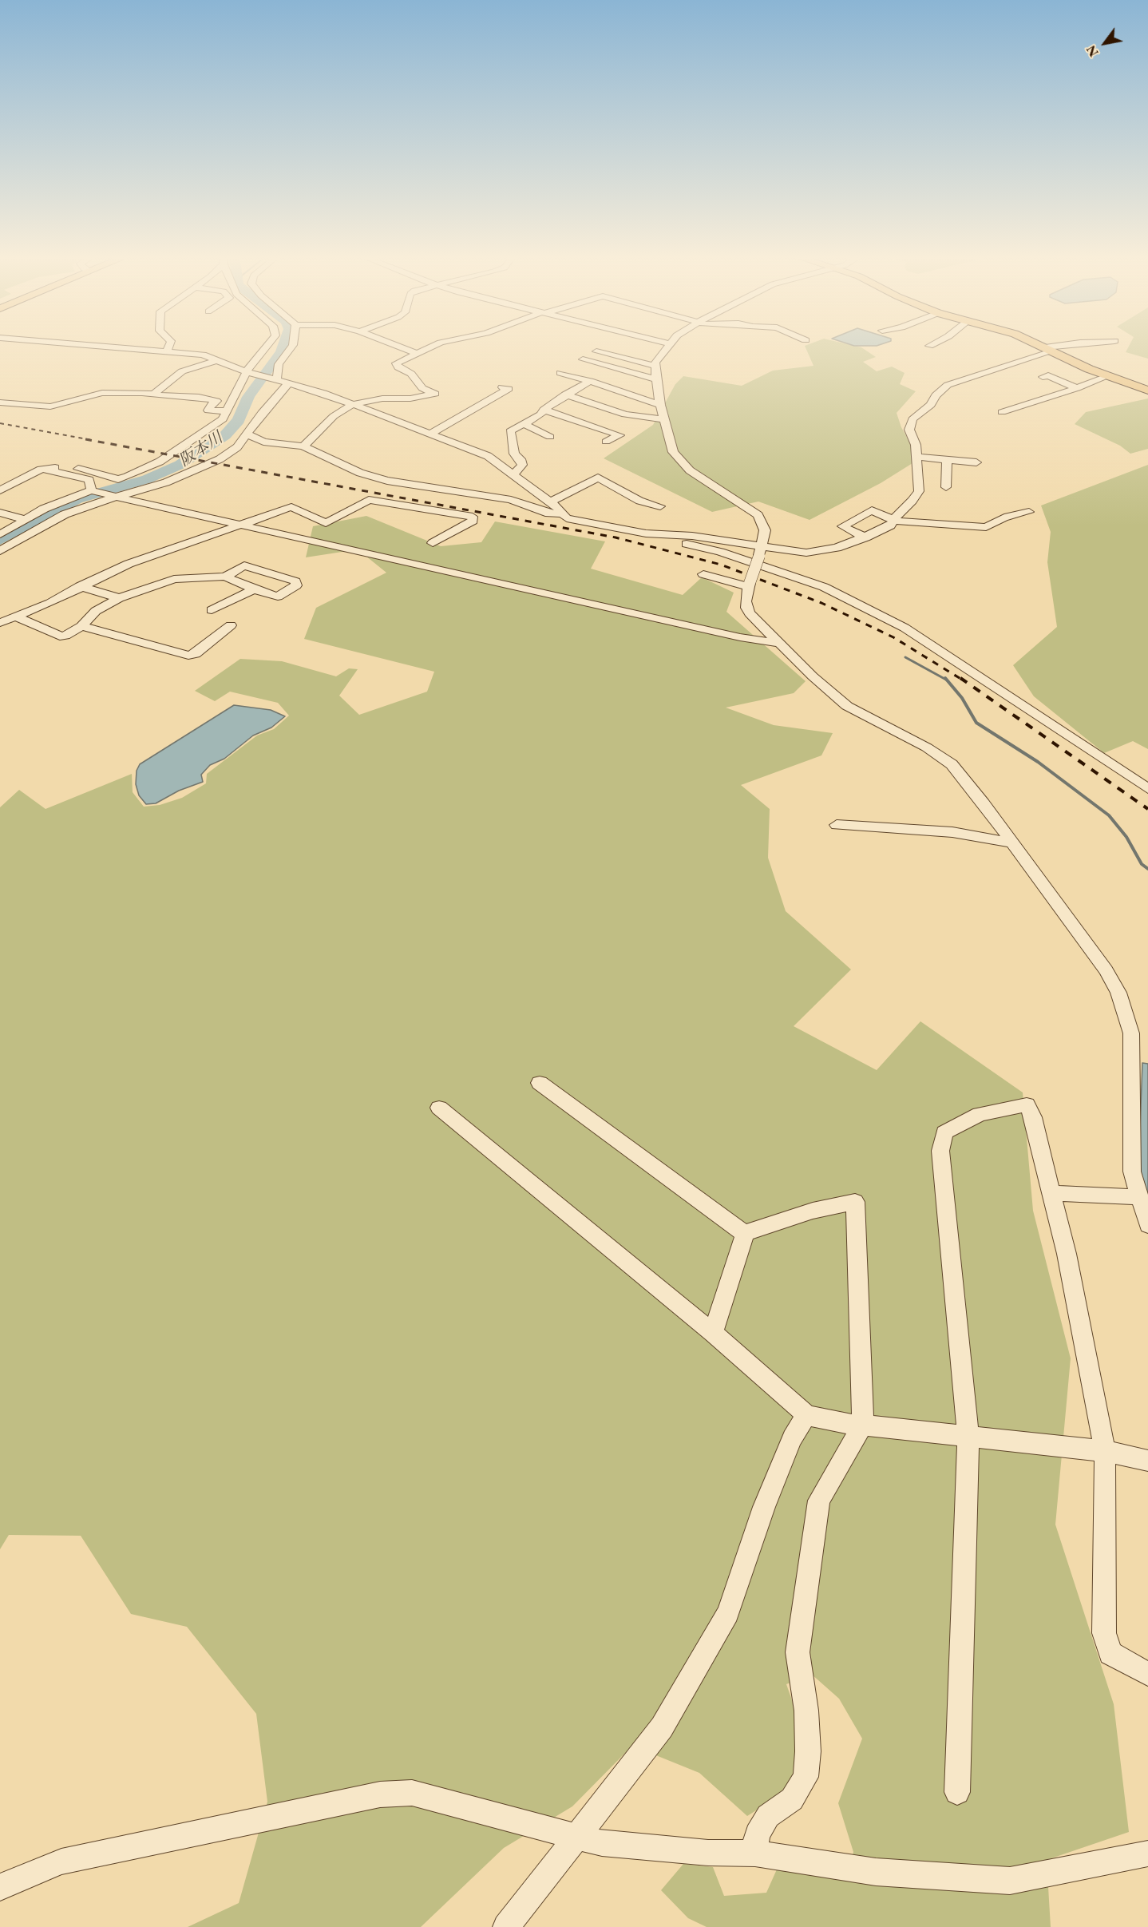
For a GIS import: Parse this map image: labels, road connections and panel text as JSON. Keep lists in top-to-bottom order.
{
  "water": ["阪本川"],
  "north": "bottom left"
}
